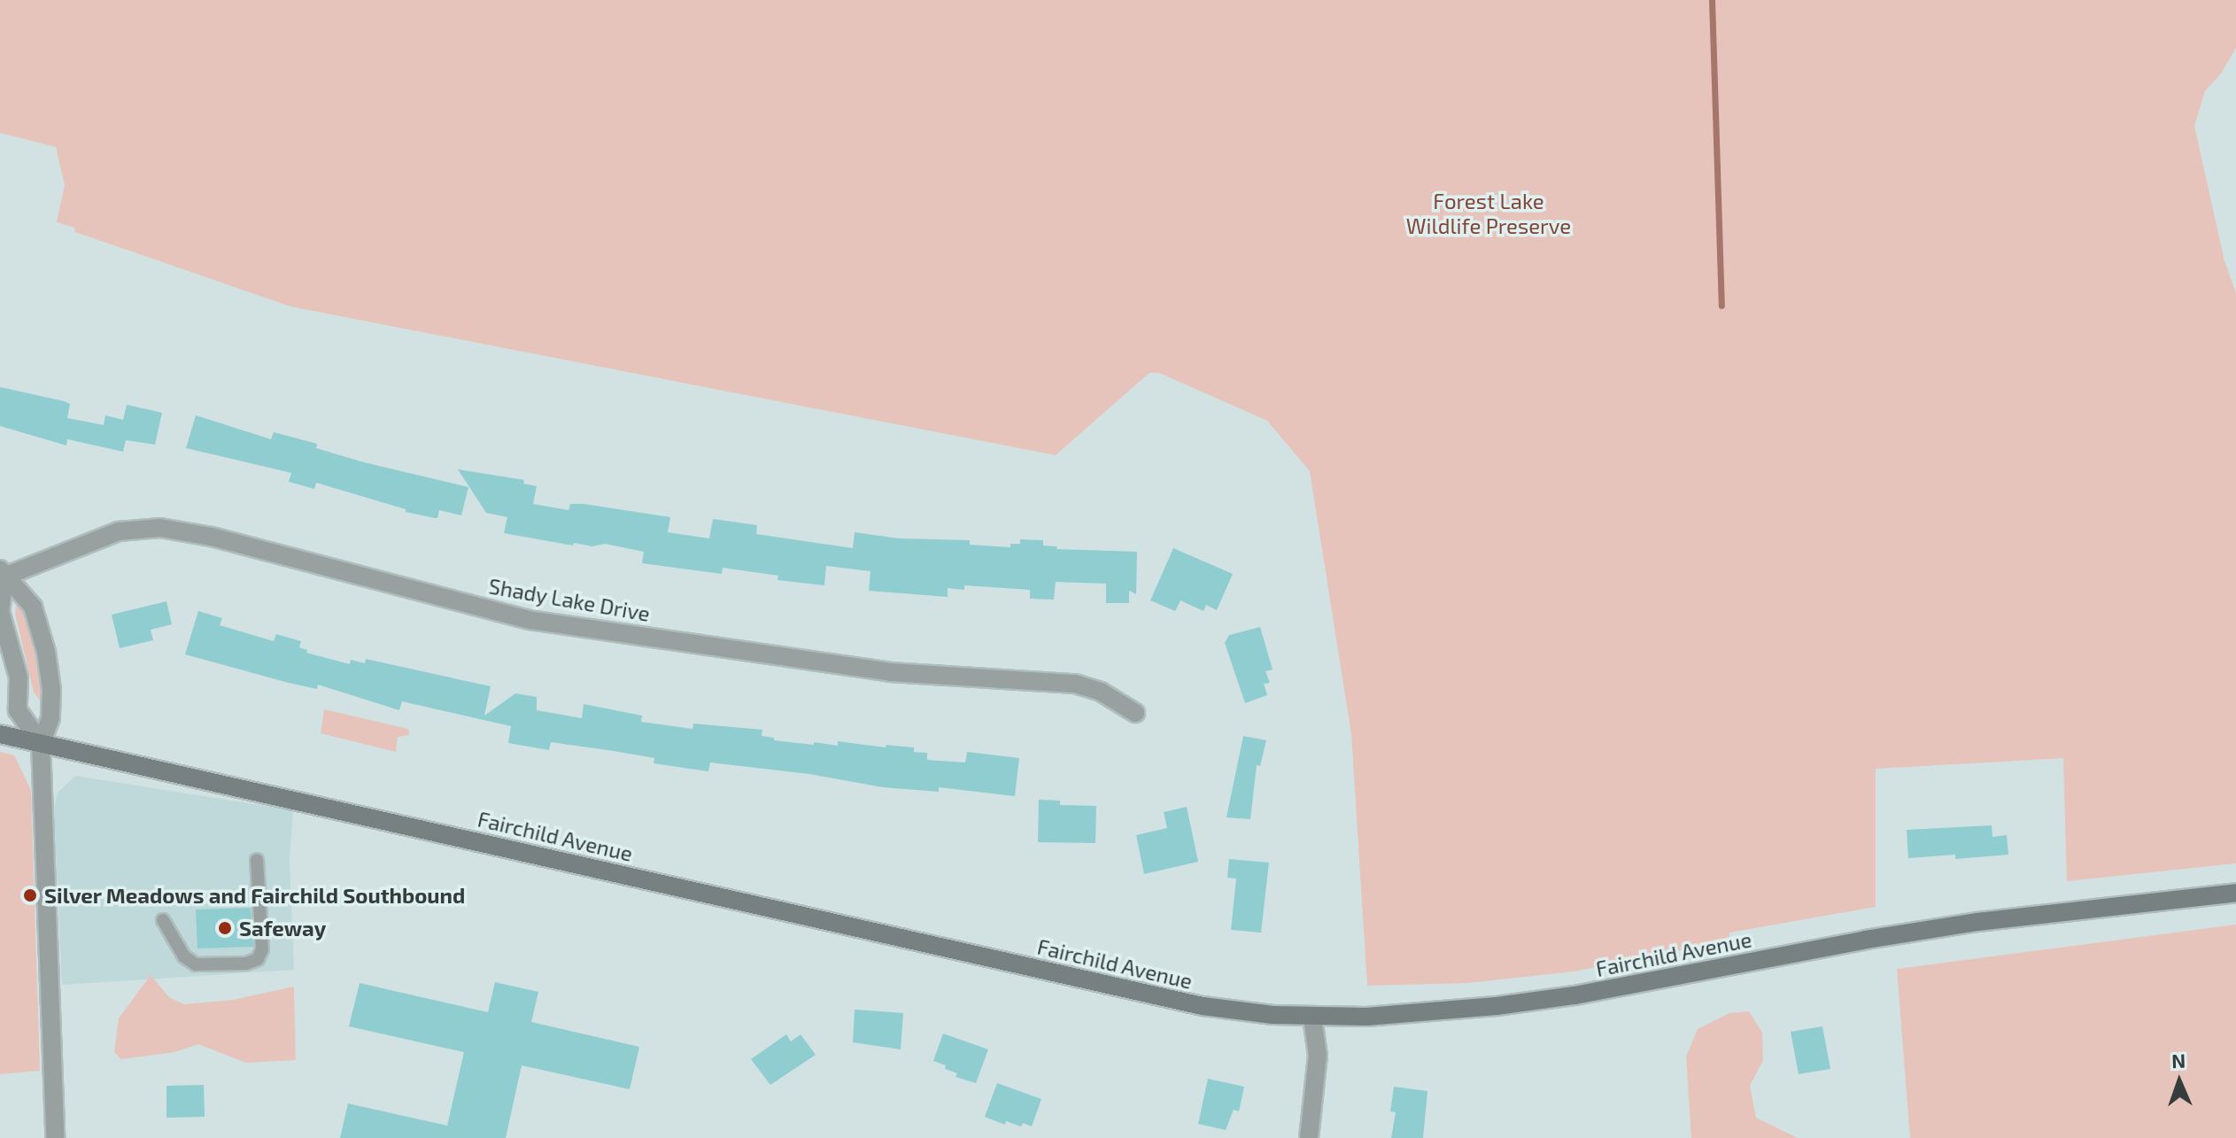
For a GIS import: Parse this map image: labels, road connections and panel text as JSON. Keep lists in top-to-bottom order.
{
  "streets": {
    "main road": ["Fairchild Avenue"],
    "street": ["Shady Lake Drive"]
  },
  "parks": ["Forest Lake Wildlife Preserve"],
  "places": ["Silver Meadows and Fairchild Southbound", "Safeway"],
  "north": "top"
}
